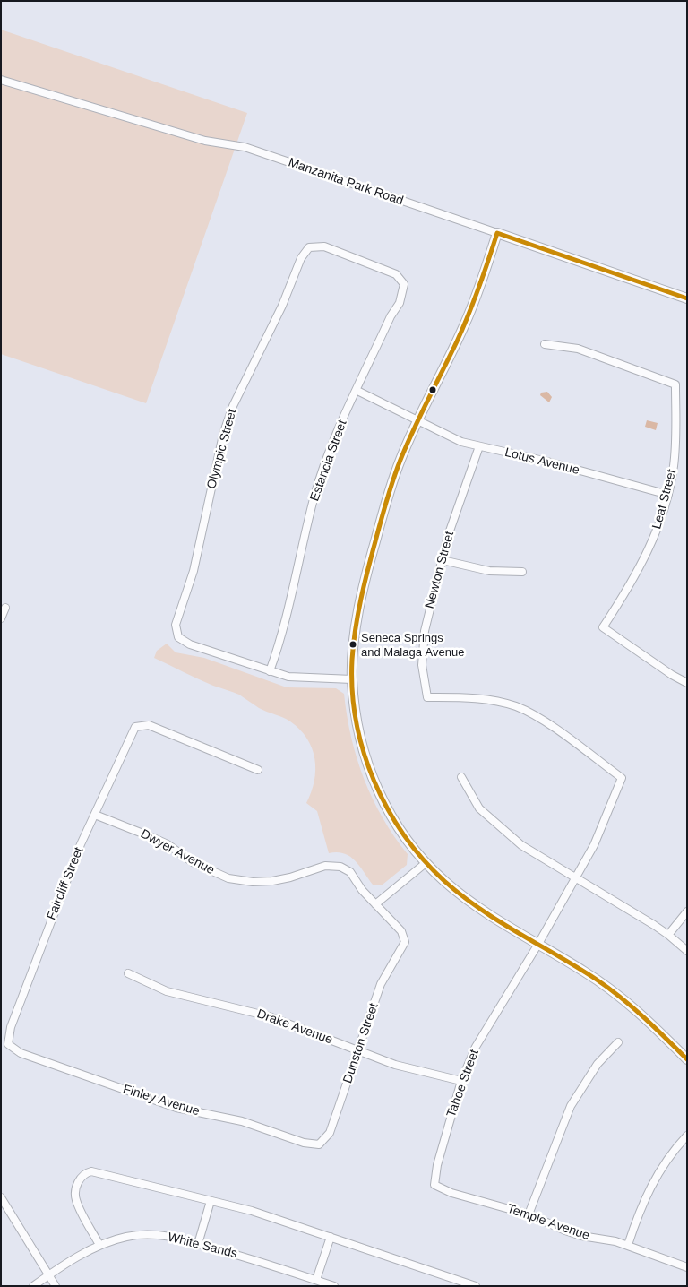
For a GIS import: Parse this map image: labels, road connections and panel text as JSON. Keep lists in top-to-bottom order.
{
  "streets": {
    "street": [
      "Manzanita Park Road",
      "Olympic Street",
      "Estancia Street",
      "Lotus Avenue",
      "Leaf Street",
      "Newton Street",
      "Dwyer Avenue",
      "Faircliff Street",
      "Drake Avenue",
      "Dunston Street",
      "Tahoe Street",
      "Finley Avenue",
      "Temple Avenue",
      "White Sands"
    ]
  },
  "crossings": [
    ["Olympic Street", "Estancia Street"],
    ["Estancia Street", "Lotus Avenue"],
    ["Lotus Avenue", "Leaf Street"],
    ["Lotus Avenue", "Newton Street"],
    ["Newton Street", "Tahoe Street"],
    ["Dwyer Avenue", "Faircliff Street"],
    ["Dwyer Avenue", "Dunston Street"],
    ["Faircliff Street", "Finley Avenue"],
    ["Drake Avenue", "Dunston Street"],
    ["Drake Avenue", "Tahoe Street"],
    ["Dunston Street", "Finley Avenue"],
    ["Tahoe Street", "Temple Avenue"]
  ],
  "places": ["Seneca Springs and Malaga Avenue"]
}
